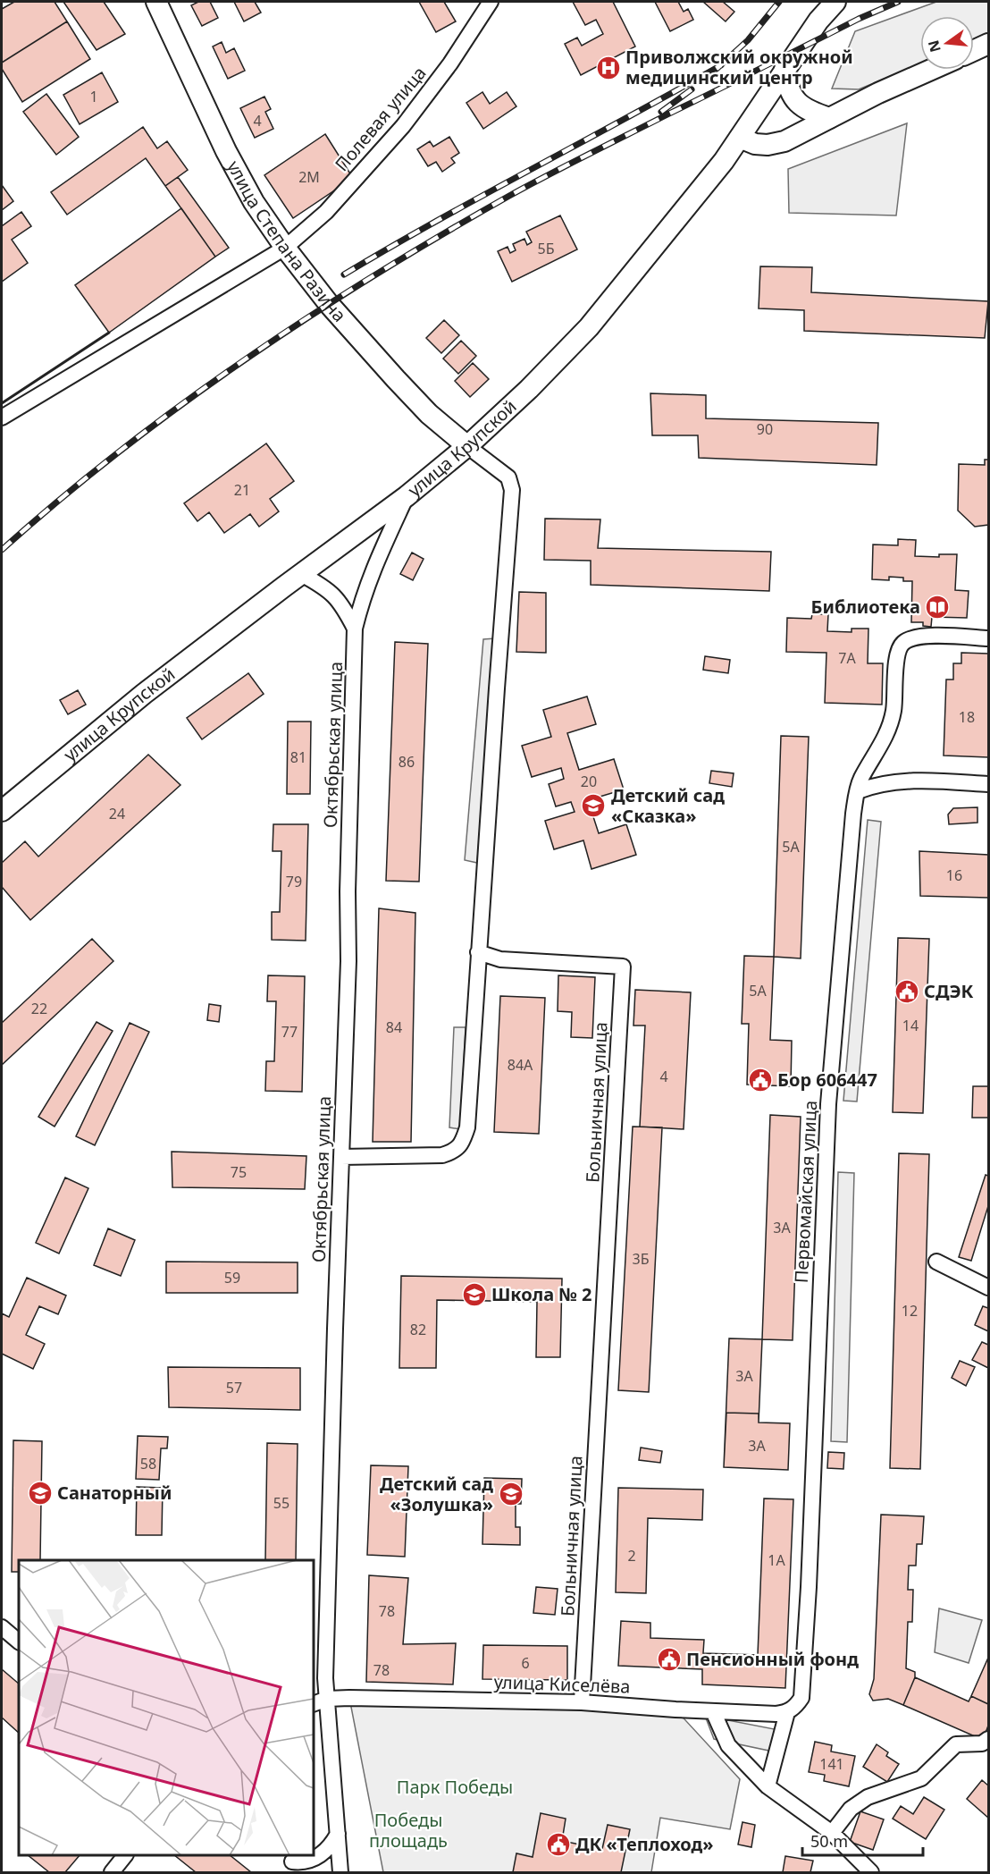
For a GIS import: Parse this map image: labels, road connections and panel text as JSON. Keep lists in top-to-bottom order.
{
  "streets": {
    "street": [
      "Полевая улица",
      "улица Степана Разина",
      "улица Крупской",
      "Октябрьская улица",
      "Больничная улица",
      "Первомайская улица",
      "улица Киселёва"
    ]
  },
  "crossings": [
    ["Полевая улица", "улица Степана Разина"],
    ["улица Степана Разина", "улица Крупской"],
    ["улица Крупской", "Октябрьская улица"],
    ["Октябрьская улица", "улица Киселёва"],
    ["Больничная улица", "улица Киселёва"],
    ["Первомайская улица", "улица Киселёва"]
  ],
  "parks": ["Парк Победы", "Победы площадь"],
  "places": {
    "hospital": ["Приволжский окружной медицинский центр"],
    "library": ["Библиотека"],
    "school or university": [
      "Детский сад «Сказка»",
      "Школа № 2",
      "Санаторный",
      "Детский сад «Золушка»"
    ],
    "public building": [
      "СДЭК",
      "Бор 606447",
      "Пенсионный фонд",
      "ДК «Теплоход»"
    ]
  },
  "house_numbers": [
    "1",
    "4",
    "2М",
    "5Б",
    "90",
    "21",
    "7А",
    "18",
    "81",
    "86",
    "20",
    "24",
    "5А",
    "16",
    "79",
    "5А",
    "22",
    "14",
    "84",
    "77",
    "84А",
    "4",
    "75",
    "3А",
    "3Б",
    "59",
    "12",
    "82",
    "3А",
    "57",
    "3А",
    "58",
    "55",
    "2",
    "1А",
    "78",
    "6",
    "78",
    "141"
  ],
  "scale_bar": "50 m",
  "north": "left"
}
